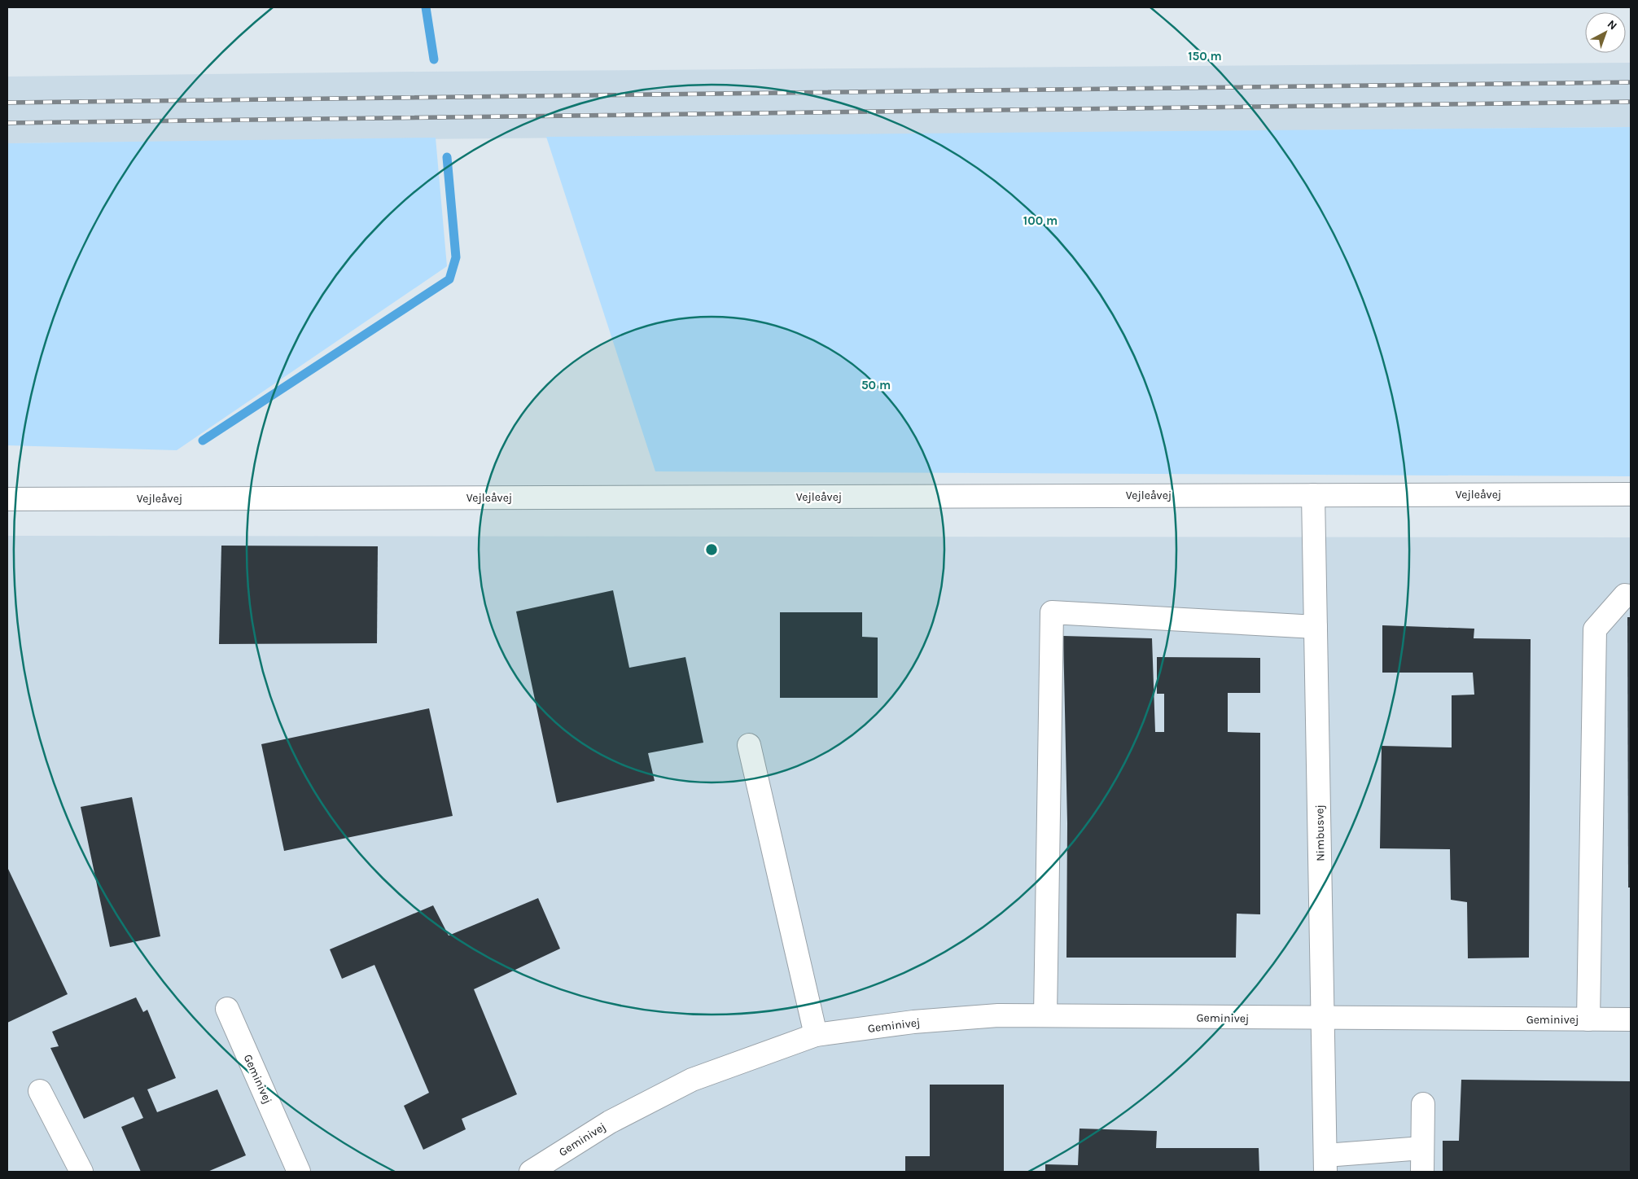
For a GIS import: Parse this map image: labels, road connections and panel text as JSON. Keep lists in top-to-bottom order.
{
  "streets": {
    "street": ["Vejleåvej", "Nimbusvej", "Geminivej"]
  },
  "crossings": [
    ["Vejleåvej", "Nimbusvej"],
    ["Nimbusvej", "Geminivej"]
  ],
  "north": "top right",
  "rings": ["150 m", "100 m", "50 m"]
}
